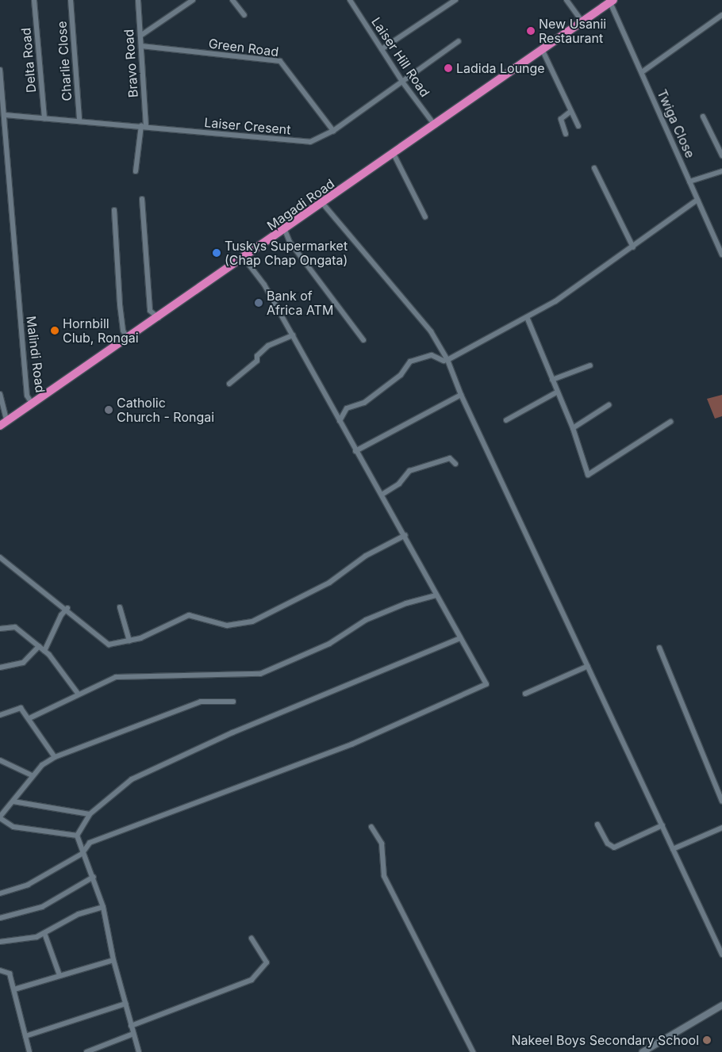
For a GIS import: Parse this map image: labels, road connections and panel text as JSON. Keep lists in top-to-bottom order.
{
  "streets": {
    "highway": ["Magadi Road"],
    "street": [
      "Green Road",
      "Laiser Hill Road",
      "Delta Road",
      "Charlie Close",
      "Bravo Road",
      "Twiga Close",
      "Laiser Cresent",
      "Malindi Road"
    ]
  },
  "crossings": [
    ["Green Road", "Bravo Road"],
    ["Green Road", "Laiser Cresent"],
    ["Laiser Hill Road", "Laiser Cresent"],
    ["Laiser Hill Road", "Magadi Road"],
    ["Delta Road", "Laiser Cresent"],
    ["Charlie Close", "Laiser Cresent"],
    ["Bravo Road", "Laiser Cresent"],
    ["Twiga Close", "Magadi Road"],
    ["Laiser Cresent", "Malindi Road"],
    ["Magadi Road", "Malindi Road"]
  ],
  "places": [
    "New Usanii Restaurant",
    "Ladida Lounge",
    "Tuskys Supermarket (Chap Chap Ongata)",
    "Bank of Africa ATM",
    "Hornbill Club, Rongai",
    "Catholic Church - Rongai",
    "Nakeel Boys Secondary School"
  ]
}
